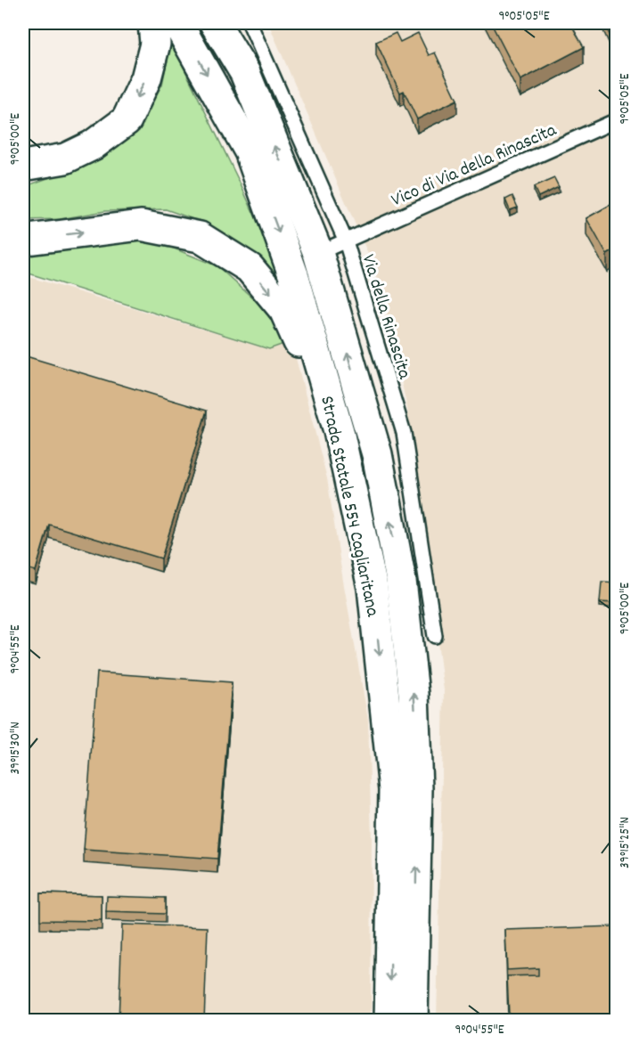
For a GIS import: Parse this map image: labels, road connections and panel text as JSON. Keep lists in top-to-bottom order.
{
  "streets": {
    "highway": ["Strada Statale 554 Cagliaritana"],
    "lane": ["Vico di Via della Rinascita", "Via della Rinascita"]
  },
  "crossings": [
    ["Vico di Via della Rinascita", "Via della Rinascita"],
    ["Vico di Via della Rinascita", "Strada Statale 554 Cagliaritana"]
  ],
  "coordinates": [
    "9°05'05\"E",
    "9°05'00\"E",
    "9°04'55\"E",
    "39°15'30\"N",
    "39°15'25\"N"
  ]
}
